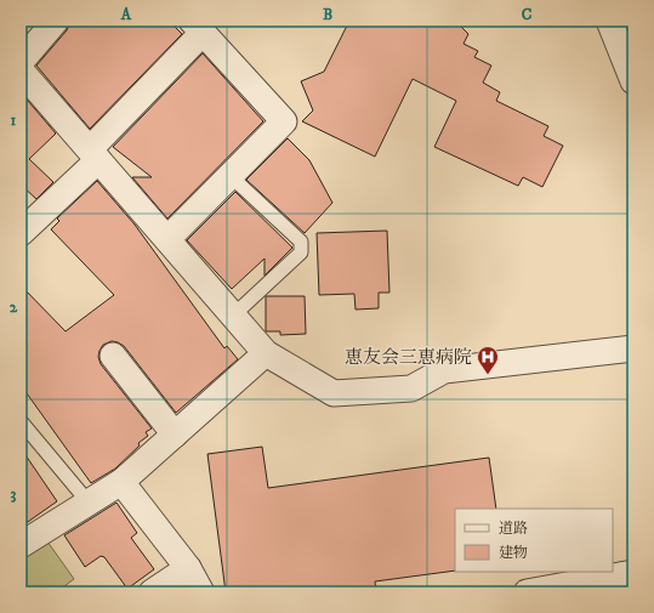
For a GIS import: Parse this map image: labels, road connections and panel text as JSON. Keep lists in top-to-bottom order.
{
  "places": {
    "hospital": ["恵友会三恵病院"]
  },
  "legend": ["道路", "建物"],
  "grid": {
    "columns": ["A", "B", "C"],
    "rows": ["1", "2", "3"]
  }
}
